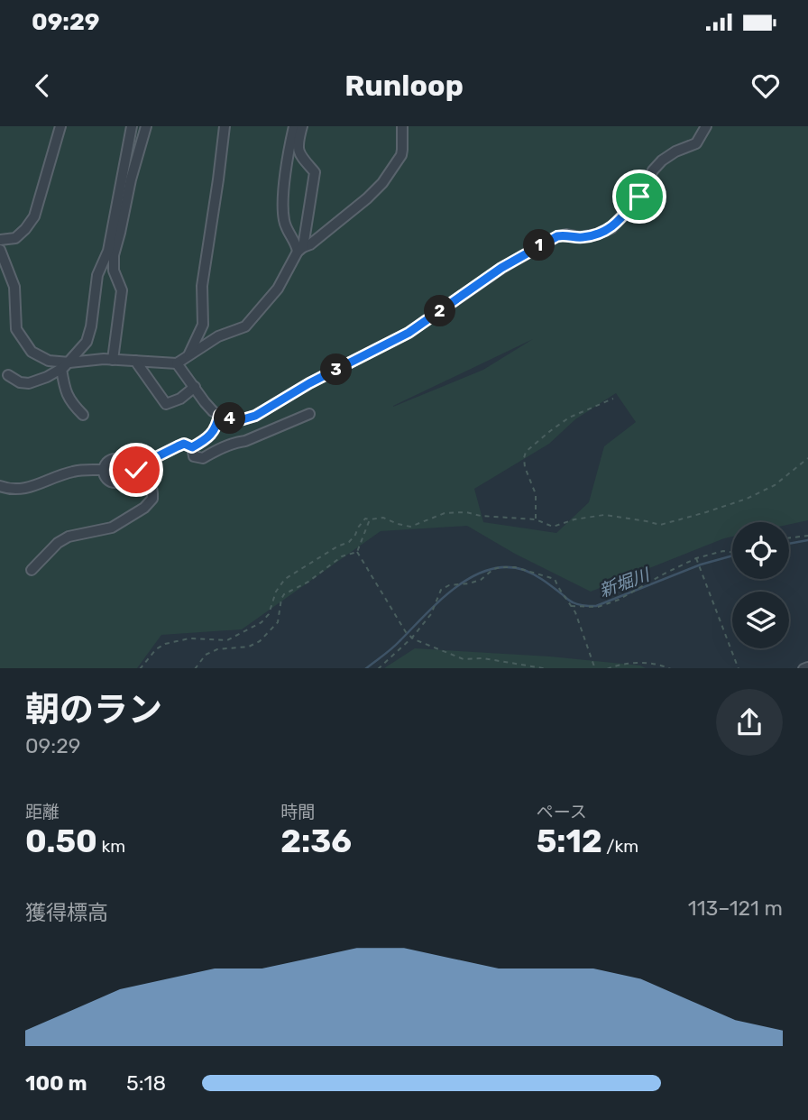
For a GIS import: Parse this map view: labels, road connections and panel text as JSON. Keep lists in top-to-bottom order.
{
  "water": ["新堀川"],
  "page": {
    "status": "09:29",
    "header": "Runloop",
    "pins": [
      "1",
      "2",
      "3",
      "4"
    ],
    "heading": ["朝のラン", "09:29"],
    "stats": [
      ["距離", "0.50 km"],
      ["時間", "2:36"],
      ["ペース", "5:12 /km"]
    ],
    "chart": ["獲得標高", "113–121 m"],
    "list": [
      {
        "name": "100 m",
        "note": "5:18"
      }
    ]
  }
}
